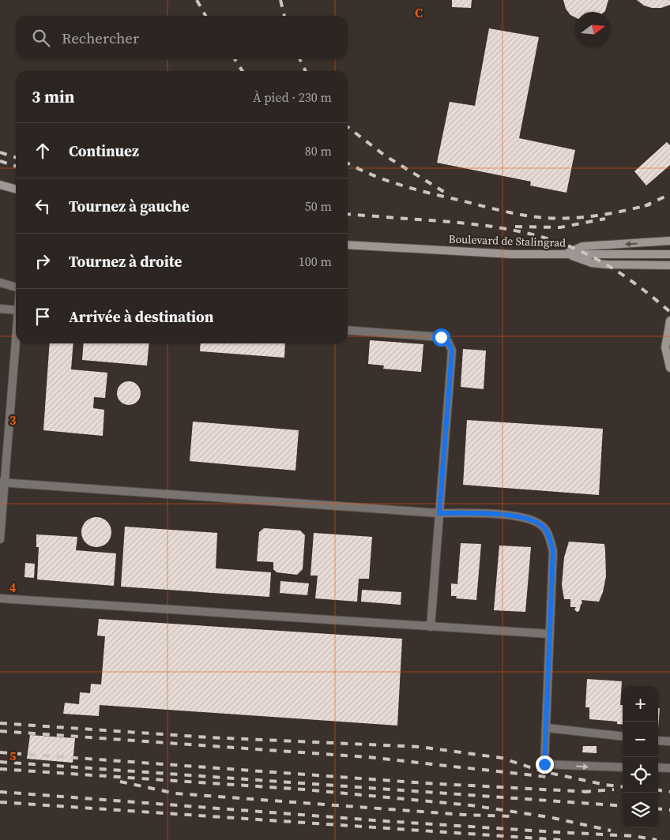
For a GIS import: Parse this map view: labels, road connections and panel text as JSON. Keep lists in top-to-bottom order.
{
  "streets": {
    "main road": ["Boulevard de Stalingrad"]
  },
  "north": "right",
  "page": {
    "search": "Rechercher",
    "heading": ["3 min", "À pied · 230 m"],
    "list": [
      ["Continuez", "80 m"],
      ["Tournez à gauche", "50 m"],
      ["Tournez à droite", "100 m"],
      "Arrivée à destination"
    ],
    "map_buttons": ["+", "−"]
  },
  "grid": {
    "columns": ["C"],
    "rows": ["3", "4", "5"]
  }
}
